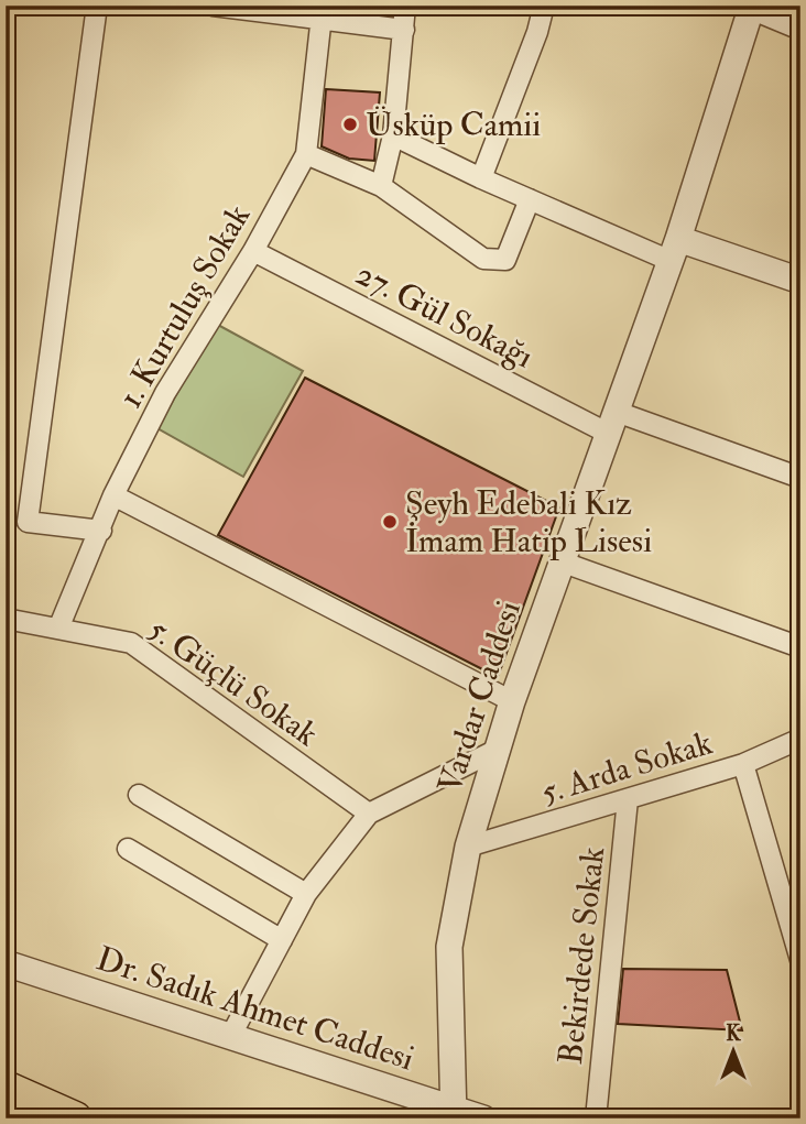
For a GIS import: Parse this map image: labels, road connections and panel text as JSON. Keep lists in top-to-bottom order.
{
  "streets": {
    "street": [
      "1. Kurtuluş Sokak",
      "27. Gül Sokağı",
      "5. Güçlü Sokak",
      "Vardar Caddesi",
      "5. Arda Sokak",
      "Bekirdede Sokak",
      "Dr. Sadık Ahmet Caddesi"
    ]
  },
  "crossings": [
    ["1. Kurtuluş Sokak", "27. Gül Sokağı"],
    ["1. Kurtuluş Sokak", "5. Güçlü Sokak"],
    ["27. Gül Sokağı", "Vardar Caddesi"],
    ["Vardar Caddesi", "5. Arda Sokak"],
    ["Vardar Caddesi", "Dr. Sadık Ahmet Caddesi"],
    ["5. Arda Sokak", "Bekirdede Sokak"]
  ],
  "places": ["Üsküp Camii", "Şeyh Edebali Kız İmam Hatip Lisesi"],
  "north": "top"
}
